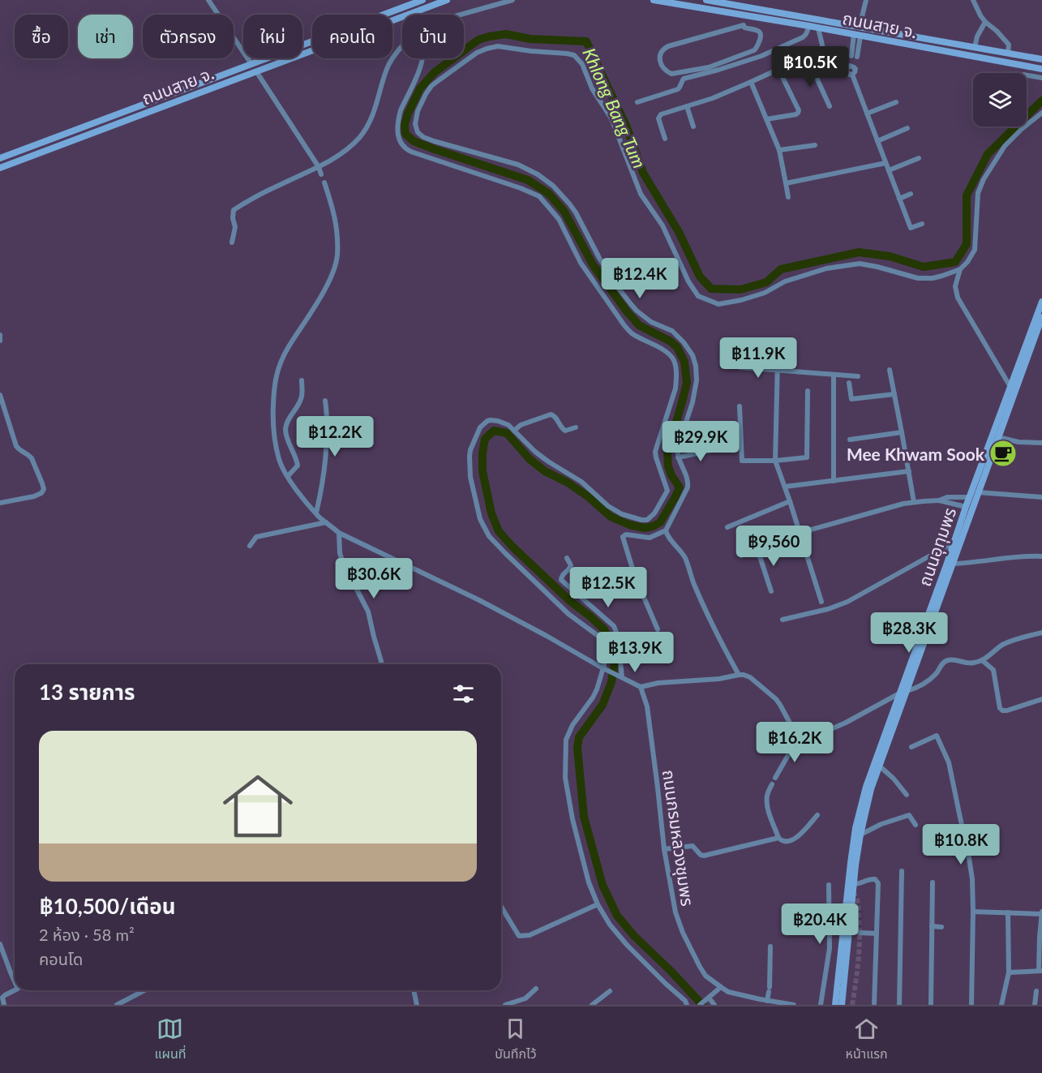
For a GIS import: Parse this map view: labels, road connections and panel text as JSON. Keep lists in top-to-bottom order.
{
  "streets": {
    "main road": ["ถนนสาย จ.", "ถนนอุทุมพร"],
    "street": ["ถนนกรมหลวงชุมพร"]
  },
  "water": ["Khlong Bang Tum"],
  "places": {
    "cafe": ["Mee Khwam Sook"]
  },
  "page": {
    "chip": [
      "ซื้อ",
      "เช่า",
      "ตัวกรอง",
      "ใหม่",
      "คอนโด",
      "บ้าน"
    ],
    "price": [
      "฿10.5K",
      "฿12.4K",
      "฿11.9K",
      "฿12.2K",
      "฿29.9K",
      "฿9,560",
      "฿30.6K",
      "฿12.5K",
      "฿28.3K",
      "฿13.9K",
      "฿16.2K",
      "฿10.8K",
      "฿20.4K"
    ],
    "heading": "13 รายการ",
    "list": [
      {
        "name": "฿10,500/เดือน",
        "note": "2 ห้อง · 58 m² · คอนโด"
      }
    ],
    "tabs": ["แผนที่", "บันทึกไว้", "หน้าแรก"]
  }
}
